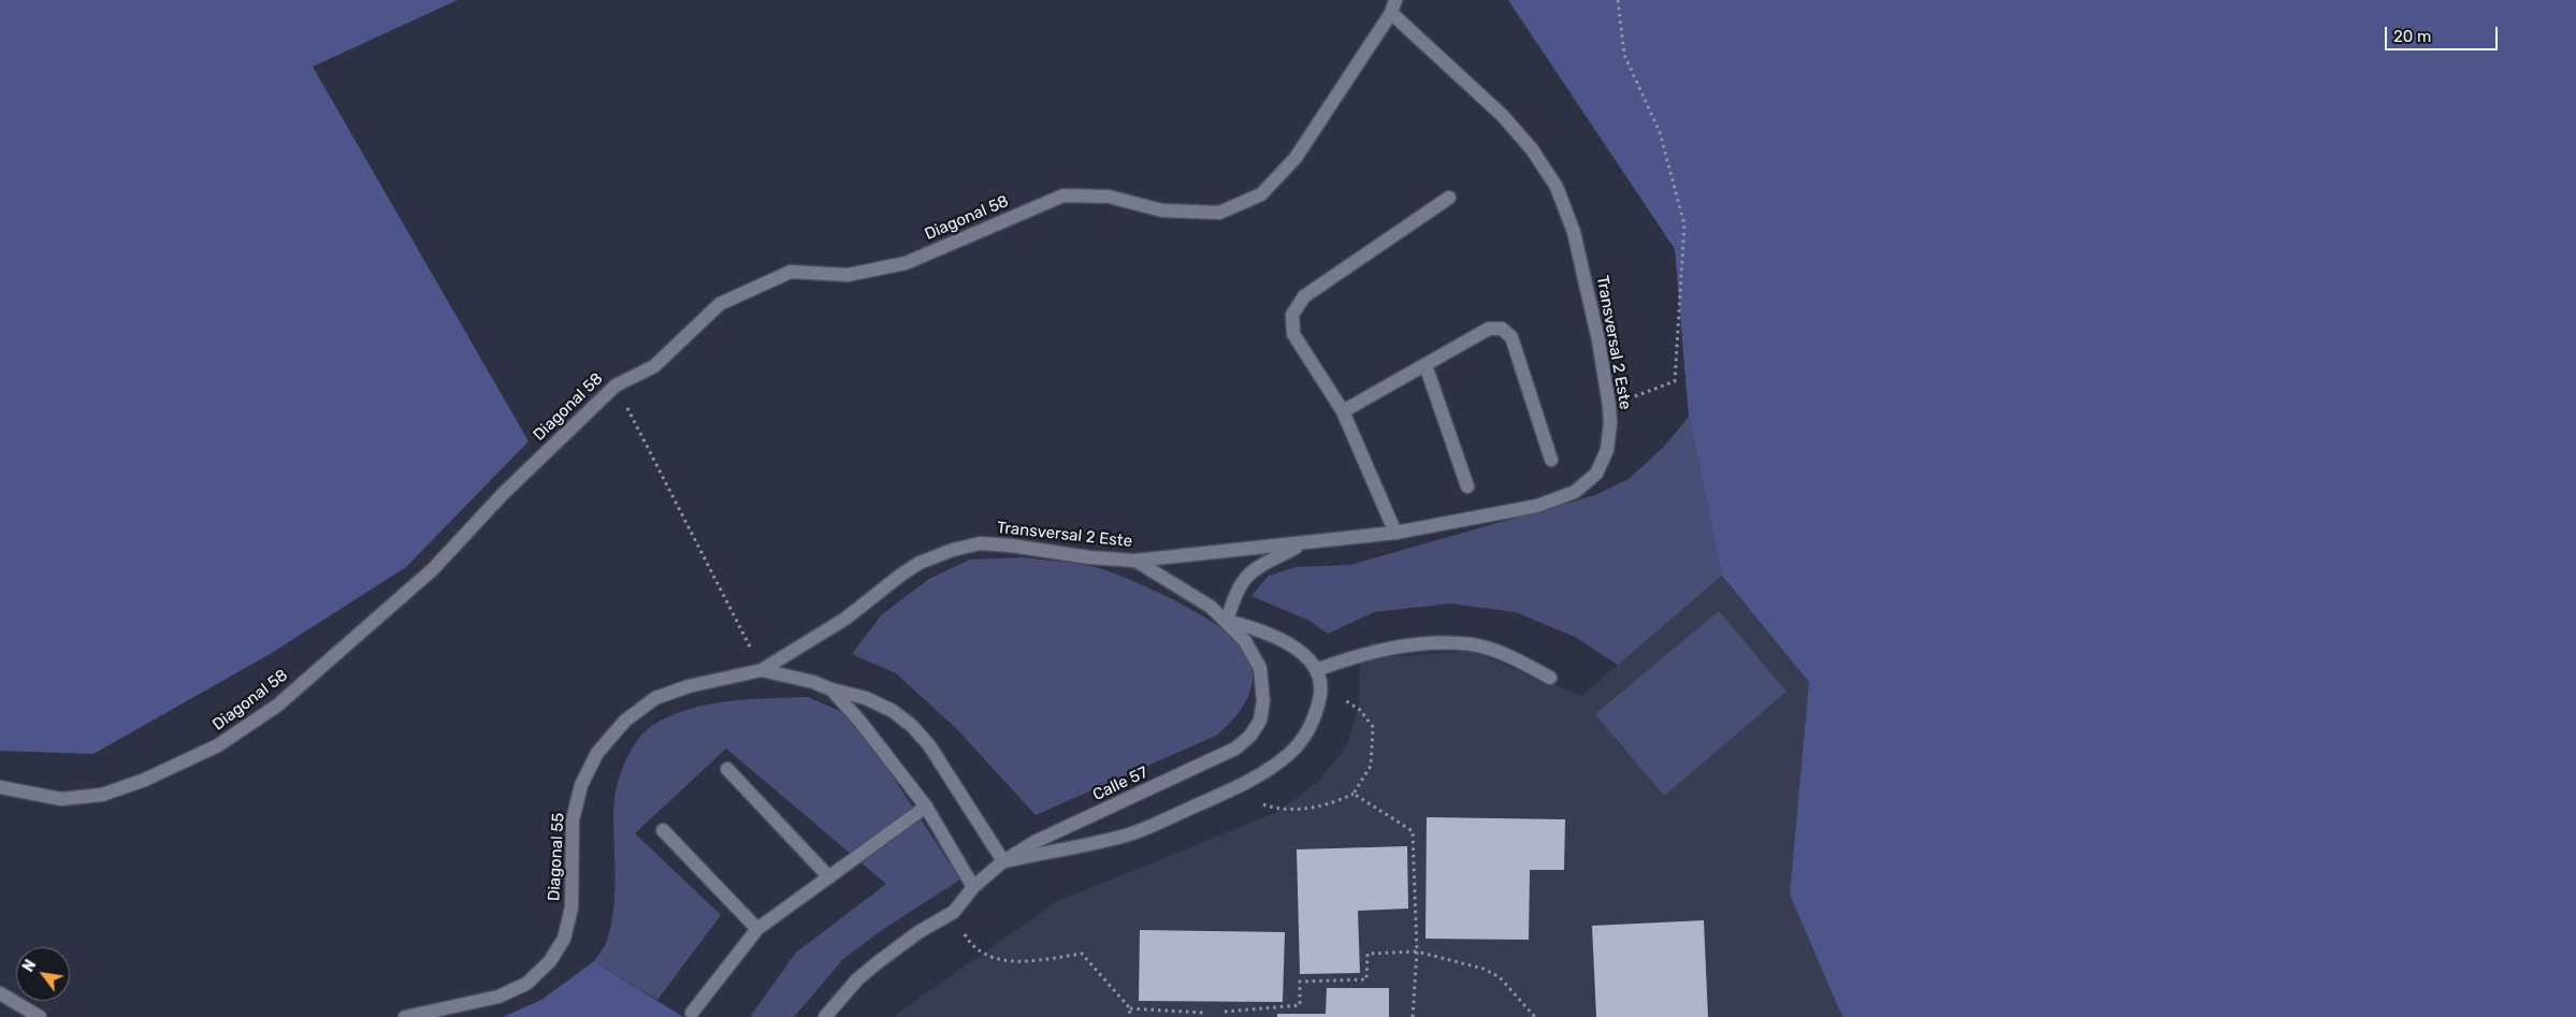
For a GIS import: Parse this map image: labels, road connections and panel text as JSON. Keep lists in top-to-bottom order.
{
  "streets": {
    "street": [
      "Diagonal 58",
      "Transversal 2 Este",
      "Calle 57",
      "Diagonal 55"
    ]
  },
  "crossings": [
    ["Diagonal 58", "Transversal 2 Este"],
    ["Transversal 2 Este", "Calle 57"],
    ["Transversal 2 Este", "Diagonal 55"]
  ],
  "scale_bar": "20 m",
  "north": "top left"
}
